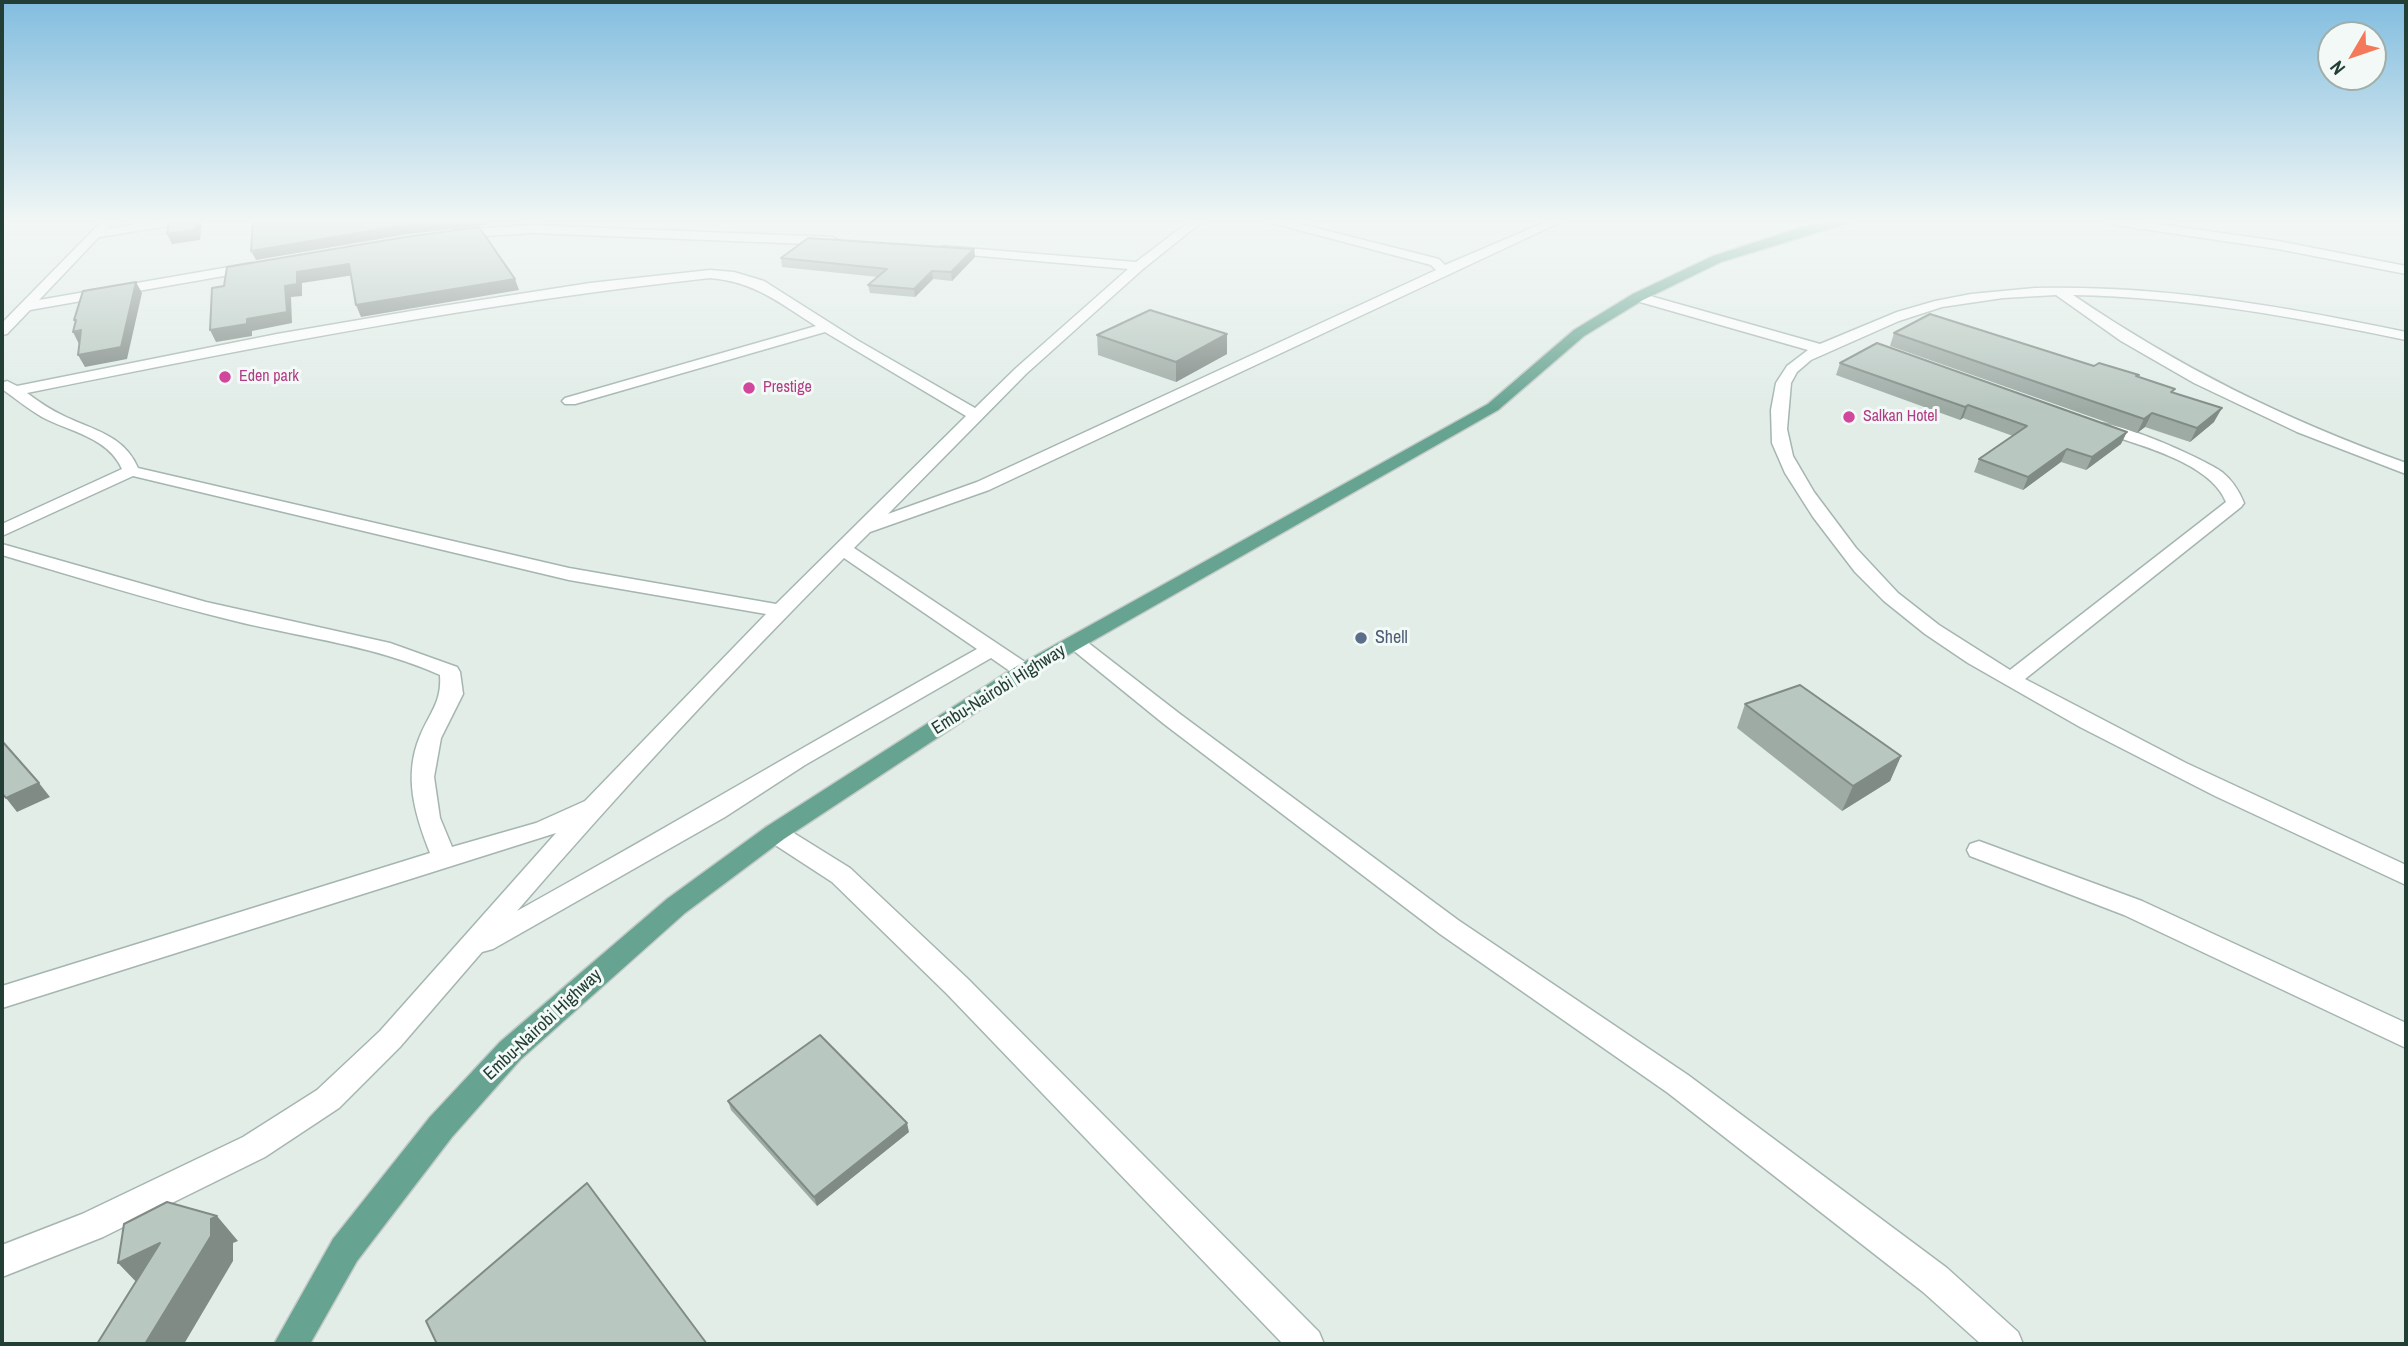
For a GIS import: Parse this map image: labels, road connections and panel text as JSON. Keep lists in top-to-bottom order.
{
  "streets": {
    "main road": ["Embu-Nairobi Highway"]
  },
  "places": [
    "Eden park",
    "Prestige",
    "Salkan Hotel",
    "Shell"
  ],
  "north": "bottom left"
}
